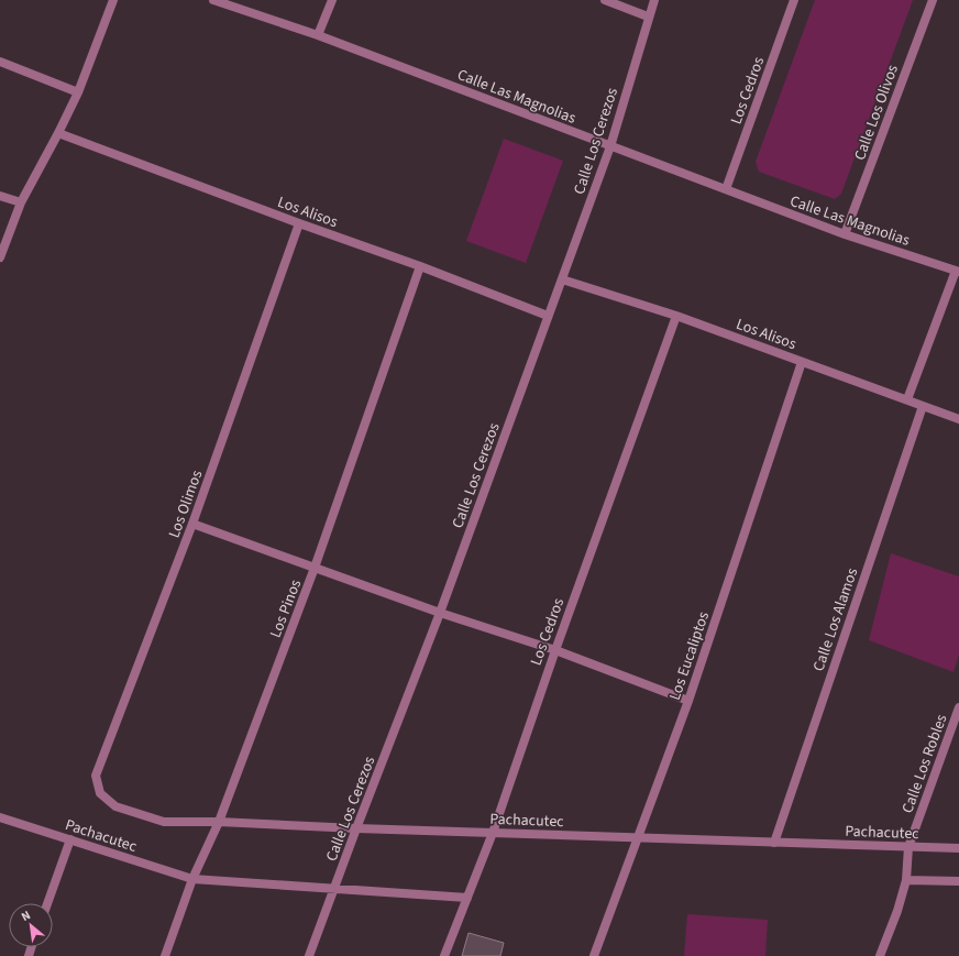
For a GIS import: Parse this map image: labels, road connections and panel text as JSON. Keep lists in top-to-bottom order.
{
  "streets": {
    "street": [
      "Los Cedros",
      "Calle Las Magnolias",
      "Calle Los Olivos",
      "Calle Los Cerezos",
      "Los Alisos",
      "Los Olimos",
      "Los Pinos",
      "Calle Los Alamos",
      "Los Eucaliptos",
      "Calle Los Robles",
      "Pachacutec"
    ]
  },
  "crossings": [
    ["Los Cedros", "Calle Las Magnolias"],
    ["Los Cedros", "Los Alisos"],
    ["Los Cedros", "Pachacutec"],
    ["Calle Las Magnolias", "Calle Los Olivos"],
    ["Calle Las Magnolias", "Calle Los Cerezos"],
    ["Calle Los Cerezos", "Los Alisos"],
    ["Calle Los Cerezos", "Pachacutec"],
    ["Los Alisos", "Los Olimos"],
    ["Los Alisos", "Los Pinos"],
    ["Los Alisos", "Calle Los Alamos"],
    ["Los Alisos", "Los Eucaliptos"],
    ["Los Olimos", "Pachacutec"],
    ["Los Pinos", "Pachacutec"],
    ["Calle Los Alamos", "Pachacutec"],
    ["Los Eucaliptos", "Pachacutec"],
    ["Calle Los Robles", "Pachacutec"]
  ],
  "north": "top left"
}
